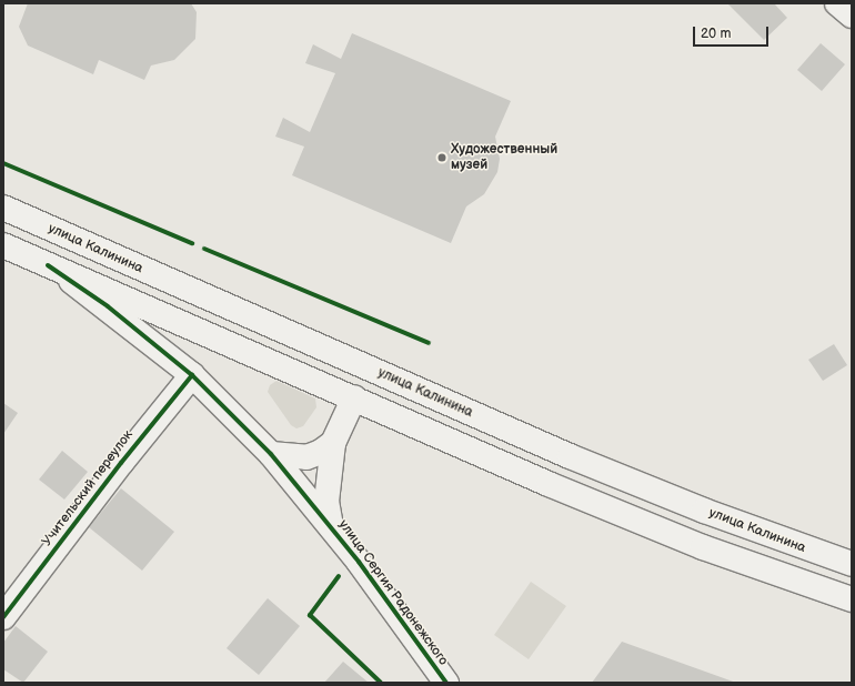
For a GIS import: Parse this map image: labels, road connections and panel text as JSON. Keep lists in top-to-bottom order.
{
  "streets": {
    "main road": ["улица Калинина", "Учительский переулок", "улица Сергия Радонежского"]
  },
  "crossings": [
    ["улица Калинина", "улица Сергия Радонежского"],
    ["Учительский переулок", "улица Сергия Радонежского"]
  ],
  "places": ["Художественный музей"],
  "scale_bar": "20 m"
}
